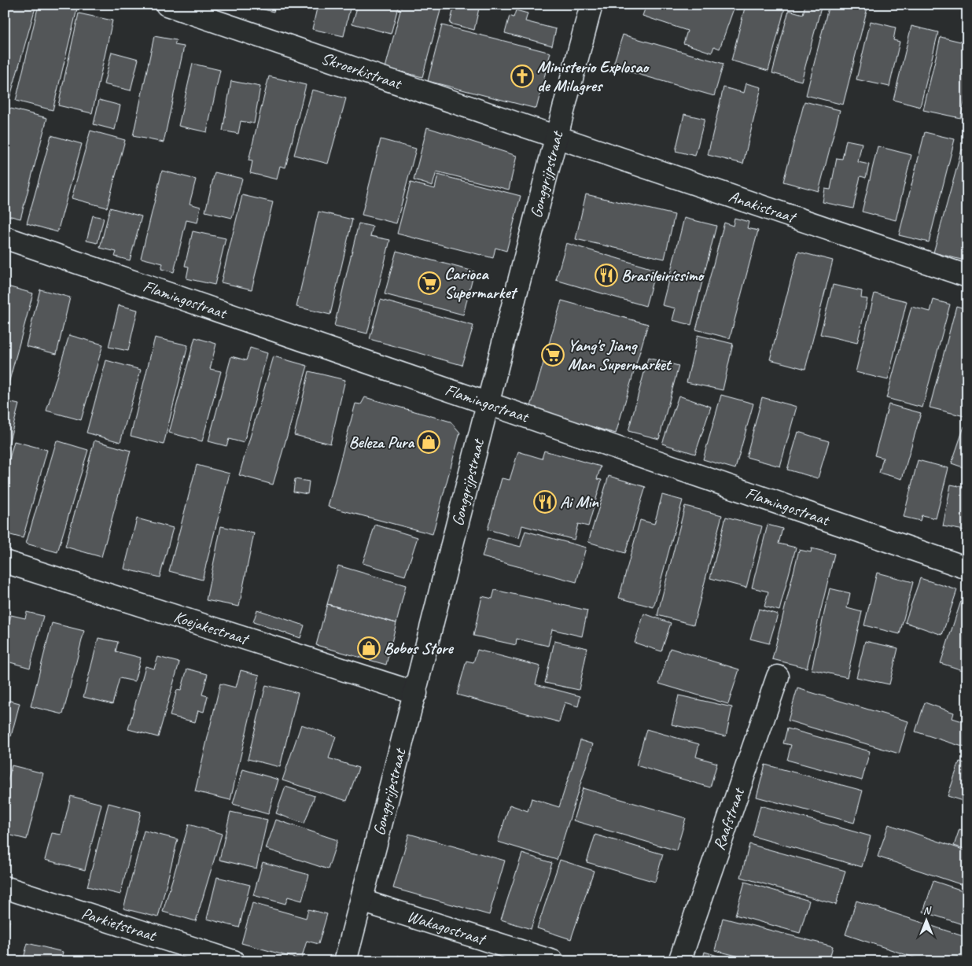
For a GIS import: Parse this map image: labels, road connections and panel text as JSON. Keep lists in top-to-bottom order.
{
  "streets": {
    "street": [
      "Skroerkistraat",
      "Gonggrijpstraat",
      "Anakistraat",
      "Flamingostraat",
      "Koejakestraat",
      "Raafstraat",
      "Parkietstraat",
      "Wakagostraat"
    ]
  },
  "crossings": [
    ["Skroerkistraat", "Gonggrijpstraat"],
    ["Skroerkistraat", "Anakistraat"],
    ["Gonggrijpstraat", "Anakistraat"],
    ["Gonggrijpstraat", "Flamingostraat"],
    ["Gonggrijpstraat", "Koejakestraat"],
    ["Gonggrijpstraat", "Wakagostraat"]
  ],
  "places": {
    "church": ["Ministerio Explosao de Milagres"],
    "restaurant": ["Brasileiríssimo", "Ai Min"],
    "supermarket": ["Carioca Supermarket", "Yang's Jiang Man Supermarket"],
    "shop": ["Beleza Pura", "Bobos Store"]
  },
  "north": "top"
}
